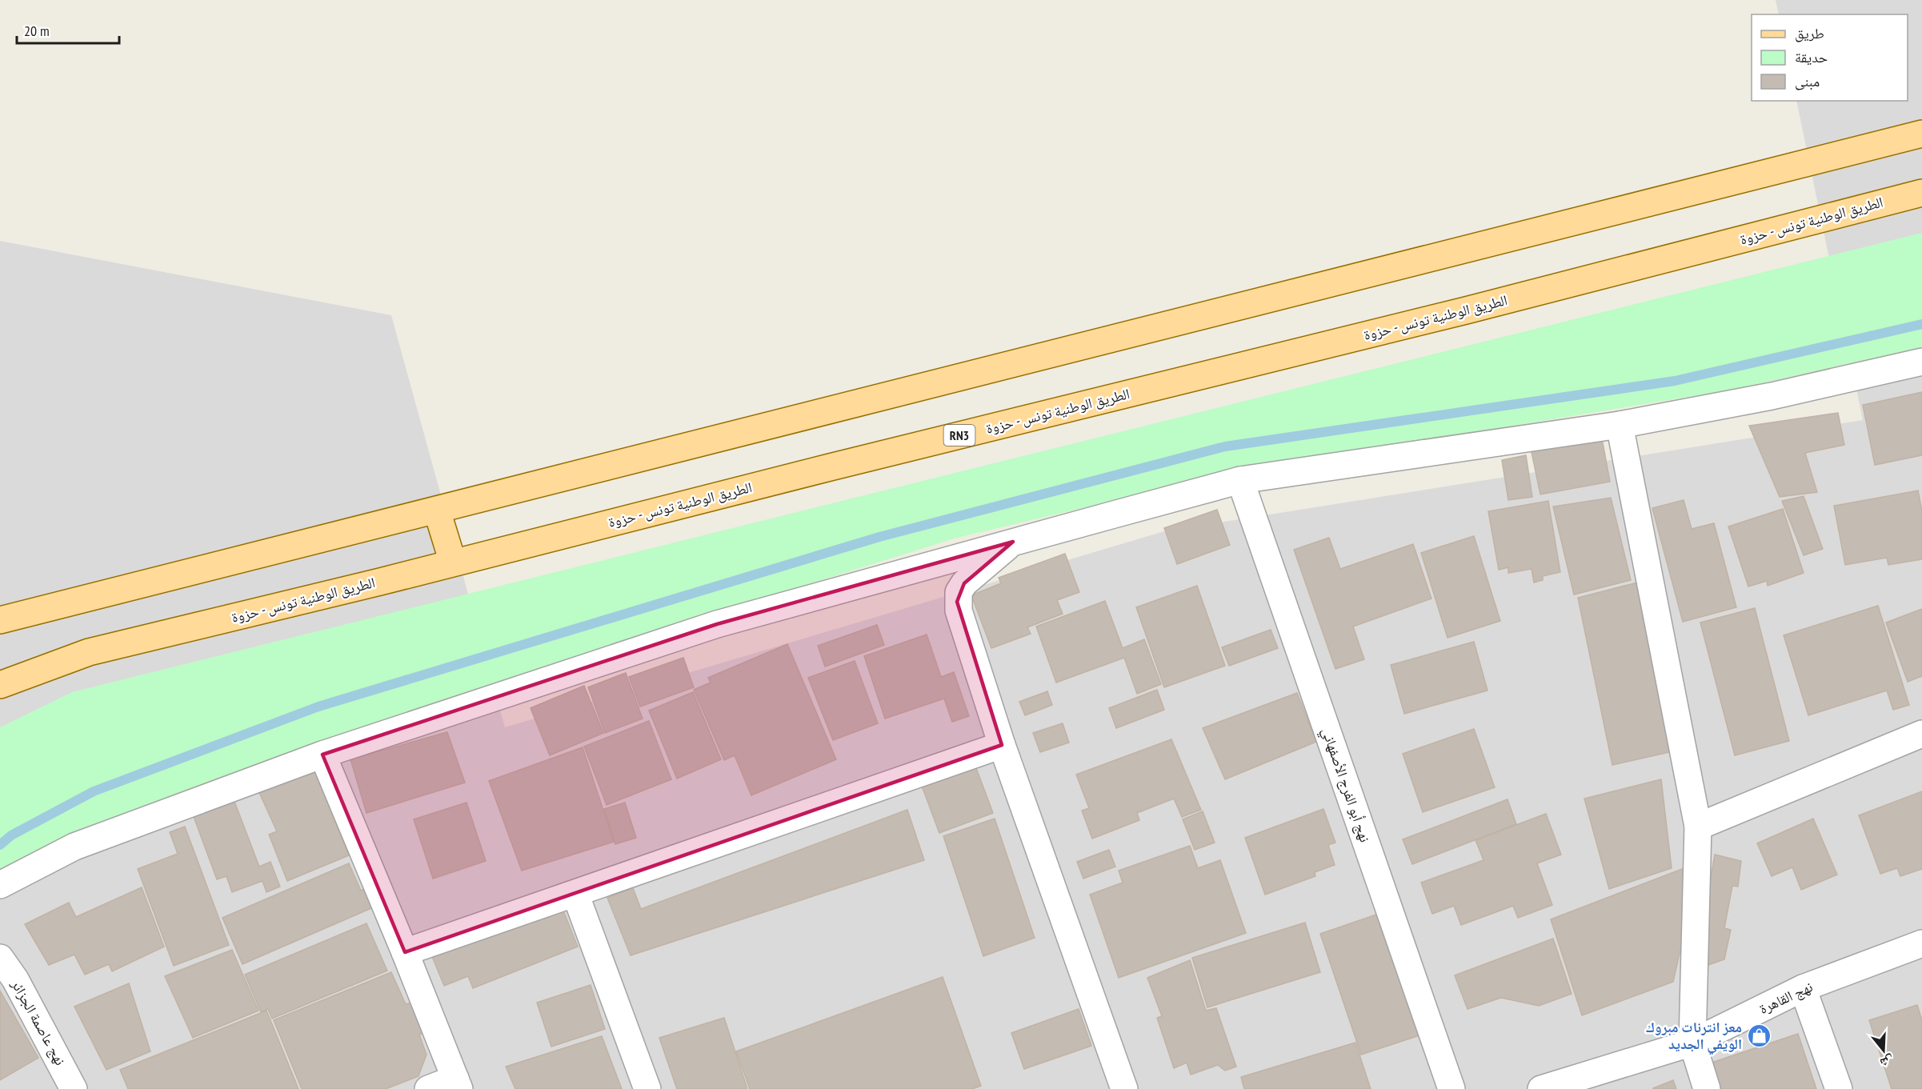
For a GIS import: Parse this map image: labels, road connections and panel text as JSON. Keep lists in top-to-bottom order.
{
  "streets": {
    "main road": ["الطريق الوطنية تونس - حزوة", "RN3"],
    "street": ["نهج أبو الفرج الأصفهاني", "نهج القاهرة", "نهج عاصمة الجزائر"]
  },
  "places": {
    "shop": ["معز انترنات مبروك الويفي الجديد"]
  },
  "legend": ["طريق", "حديقة", "مبنى"],
  "scale_bar": "20 m",
  "north": "bottom"
}
